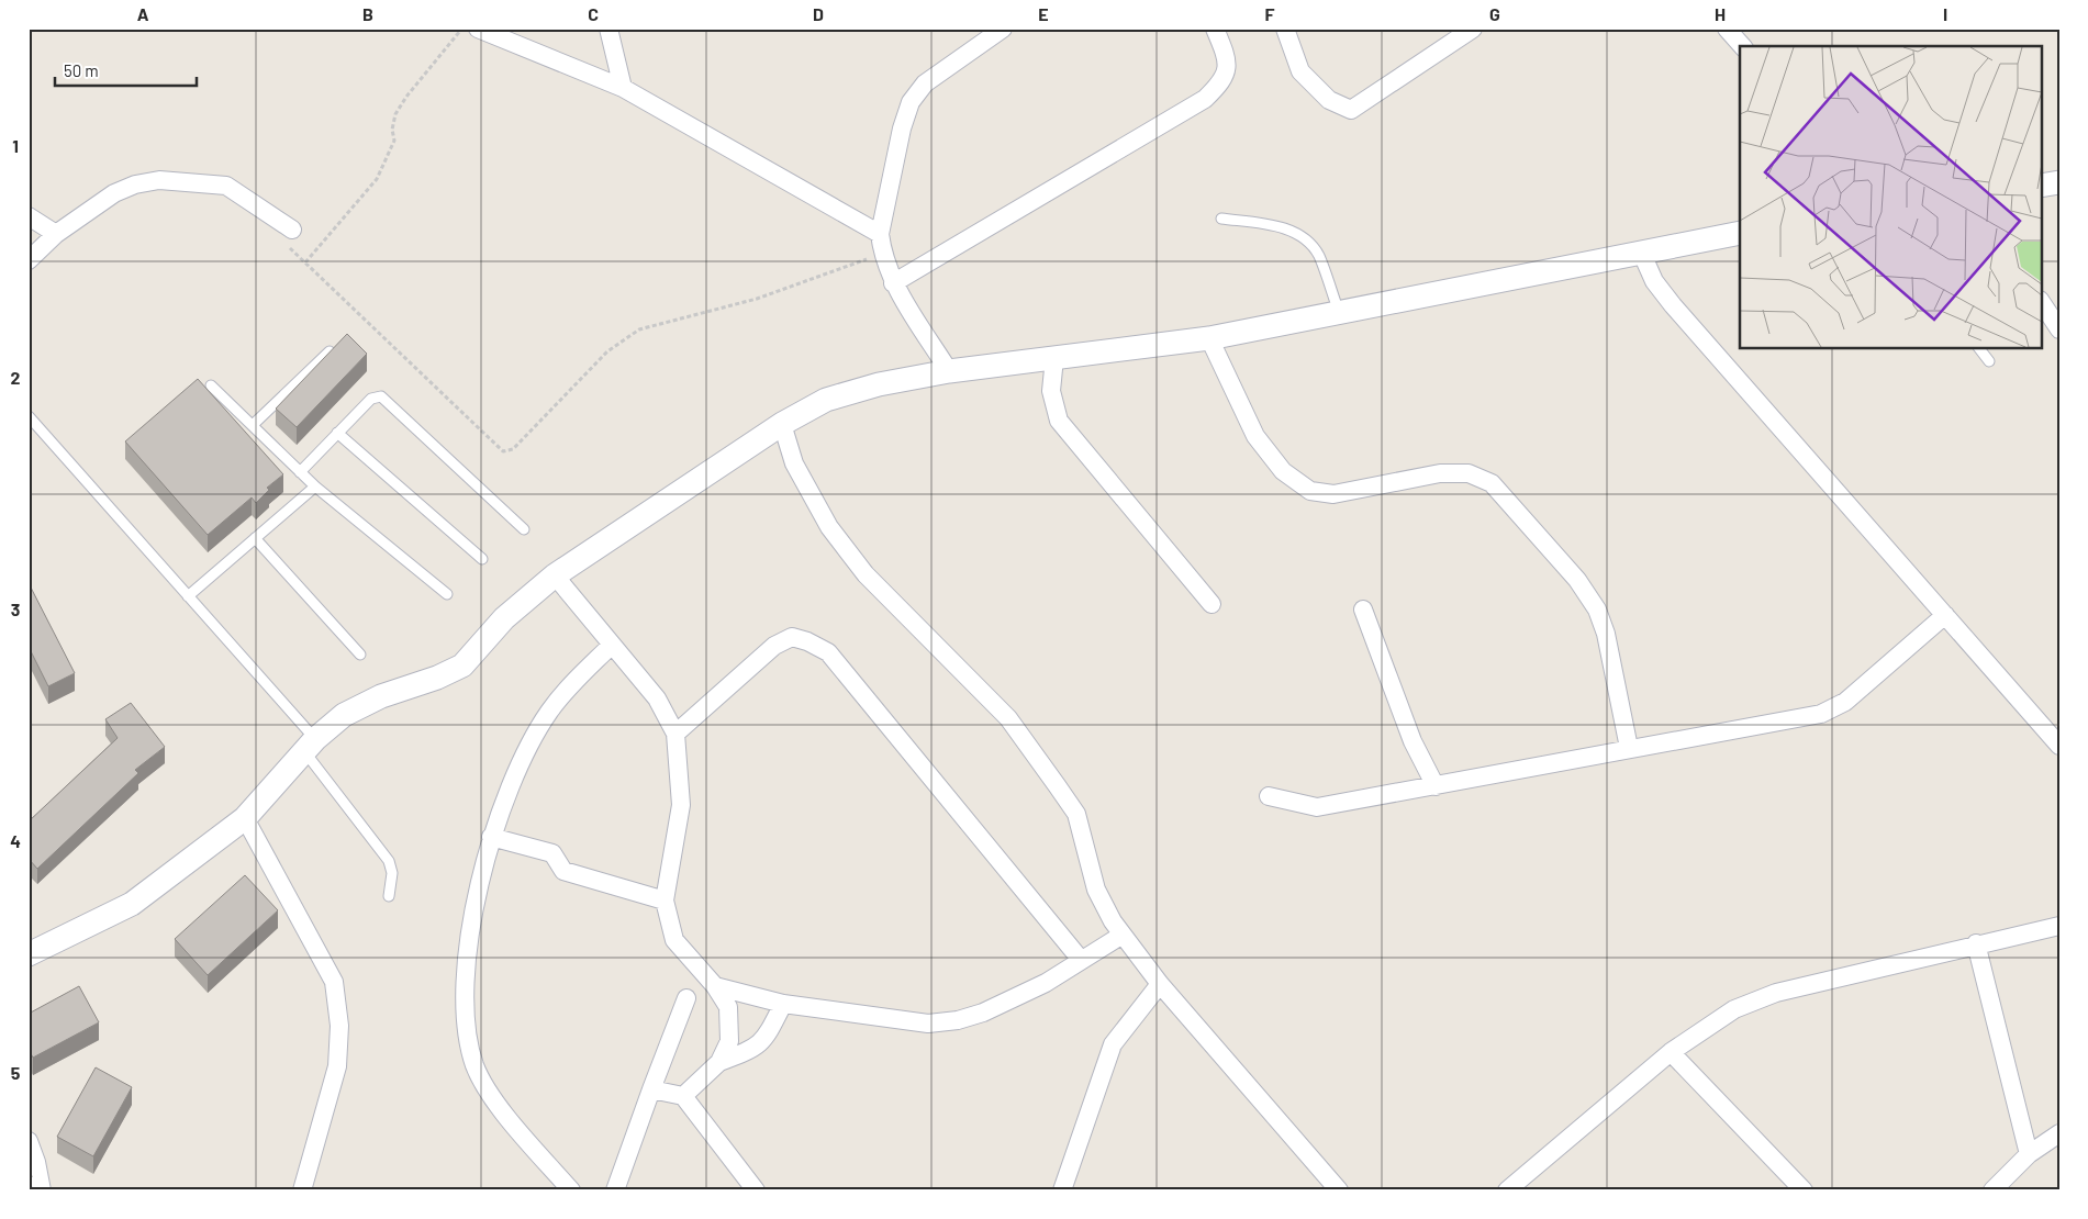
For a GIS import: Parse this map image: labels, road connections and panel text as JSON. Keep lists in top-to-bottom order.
{
  "scale_bar": "50 m",
  "grid": {
    "columns": [
      "A",
      "B",
      "C",
      "D",
      "E",
      "F",
      "G",
      "H",
      "I"
    ],
    "rows": [
      "1",
      "2",
      "3",
      "4",
      "5"
    ]
  }
}
